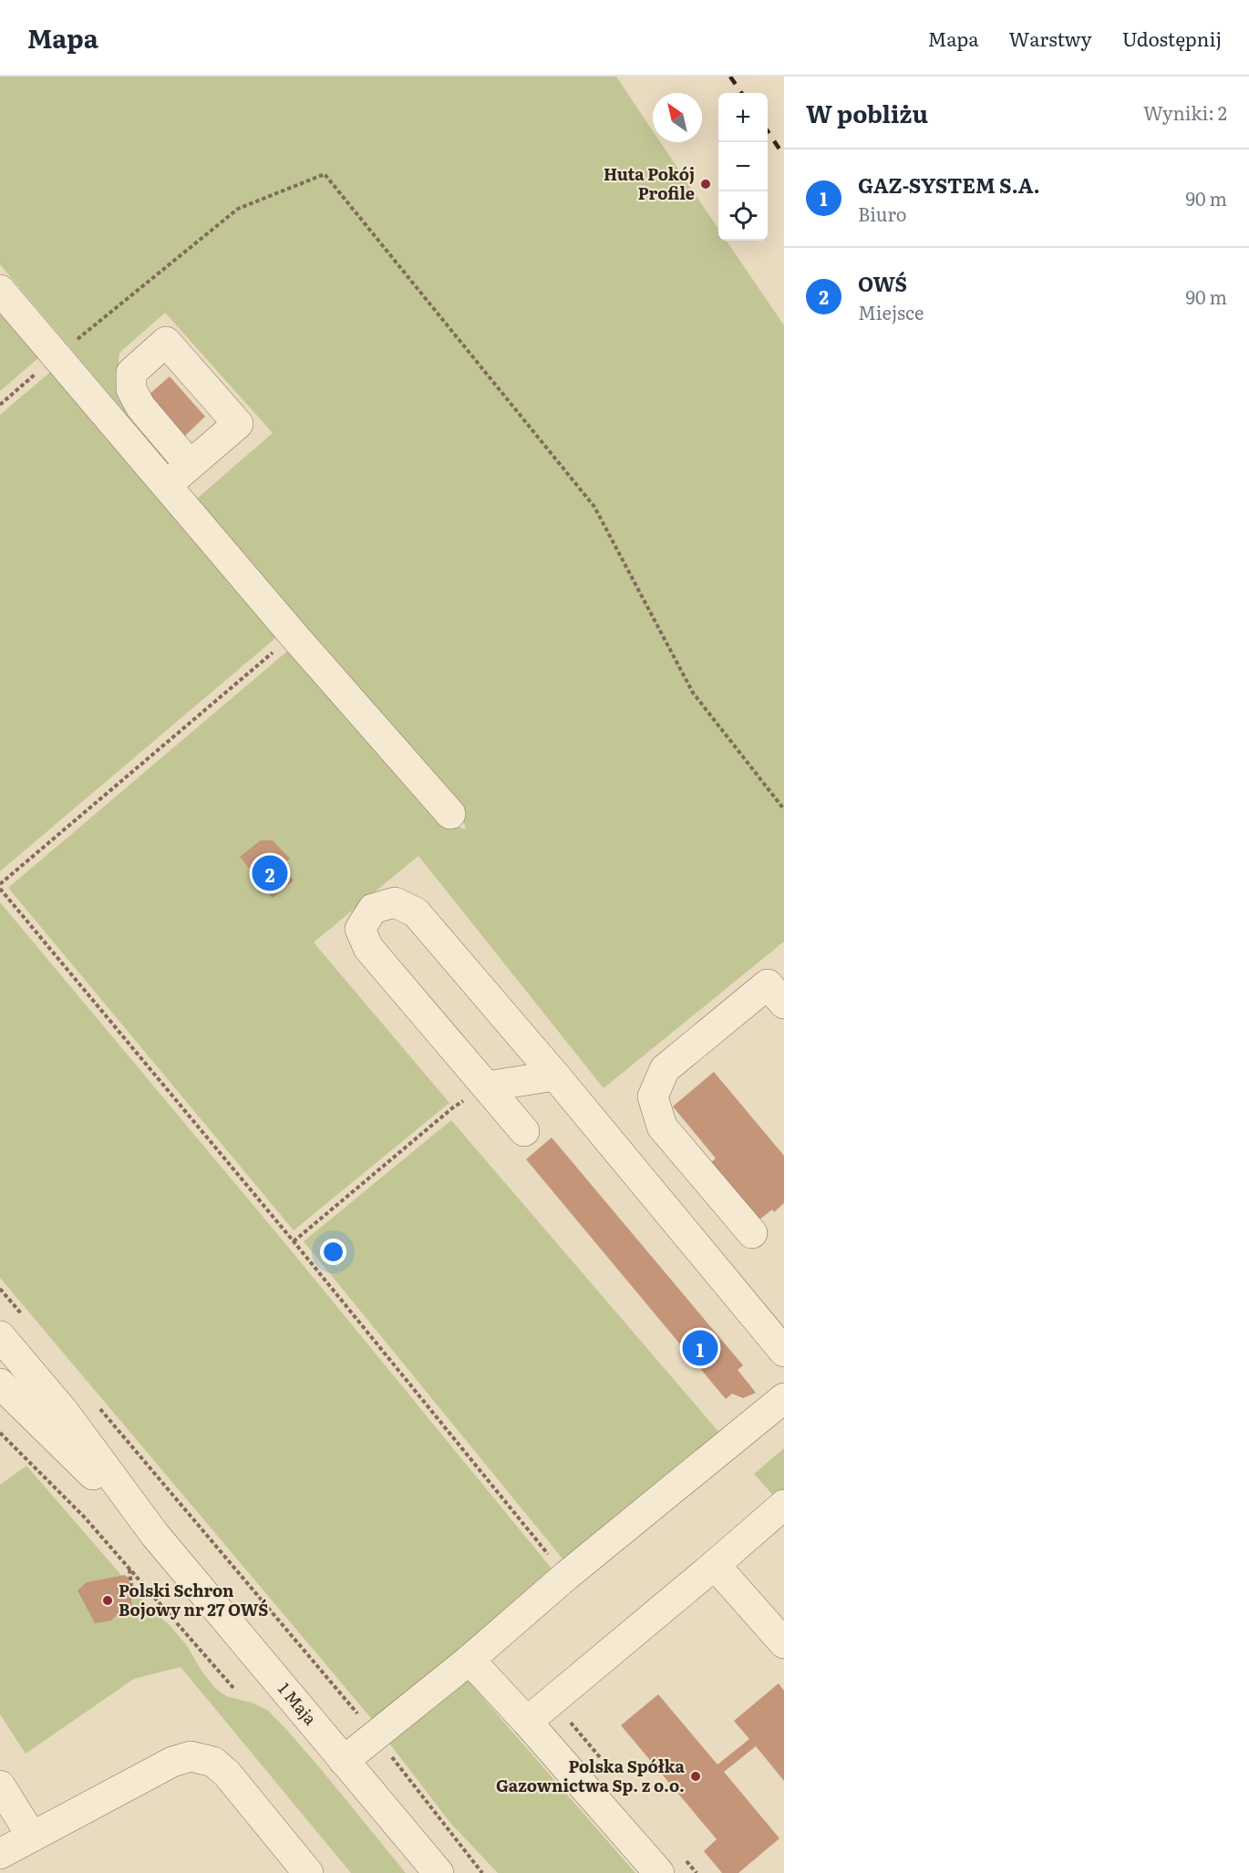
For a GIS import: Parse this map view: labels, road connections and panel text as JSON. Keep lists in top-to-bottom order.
{
  "streets": {
    "street": ["1 Maja"]
  },
  "places": ["Huta Pokój Profile", "Polski Schron Bojowy nr 27 OWŚ", "Polska Spółka Gazownictwa Sp. z o.o."],
  "north": "top left",
  "page": {
    "header": "Mapa",
    "nav": ["Mapa", "Warstwy", "Udostępnij"],
    "heading": ["W pobliżu", "Wyniki: 2"],
    "map_buttons": ["+", "−"],
    "list": [
      {
        "mark": "1",
        "name": "GAZ-SYSTEM S.A.",
        "note": "Biuro",
        "value": "90 m"
      },
      {
        "mark": "2",
        "name": "OWŚ",
        "note": "Miejsce",
        "value": "90 m"
      }
    ],
    "pins": ["2", "1"]
  }
}
